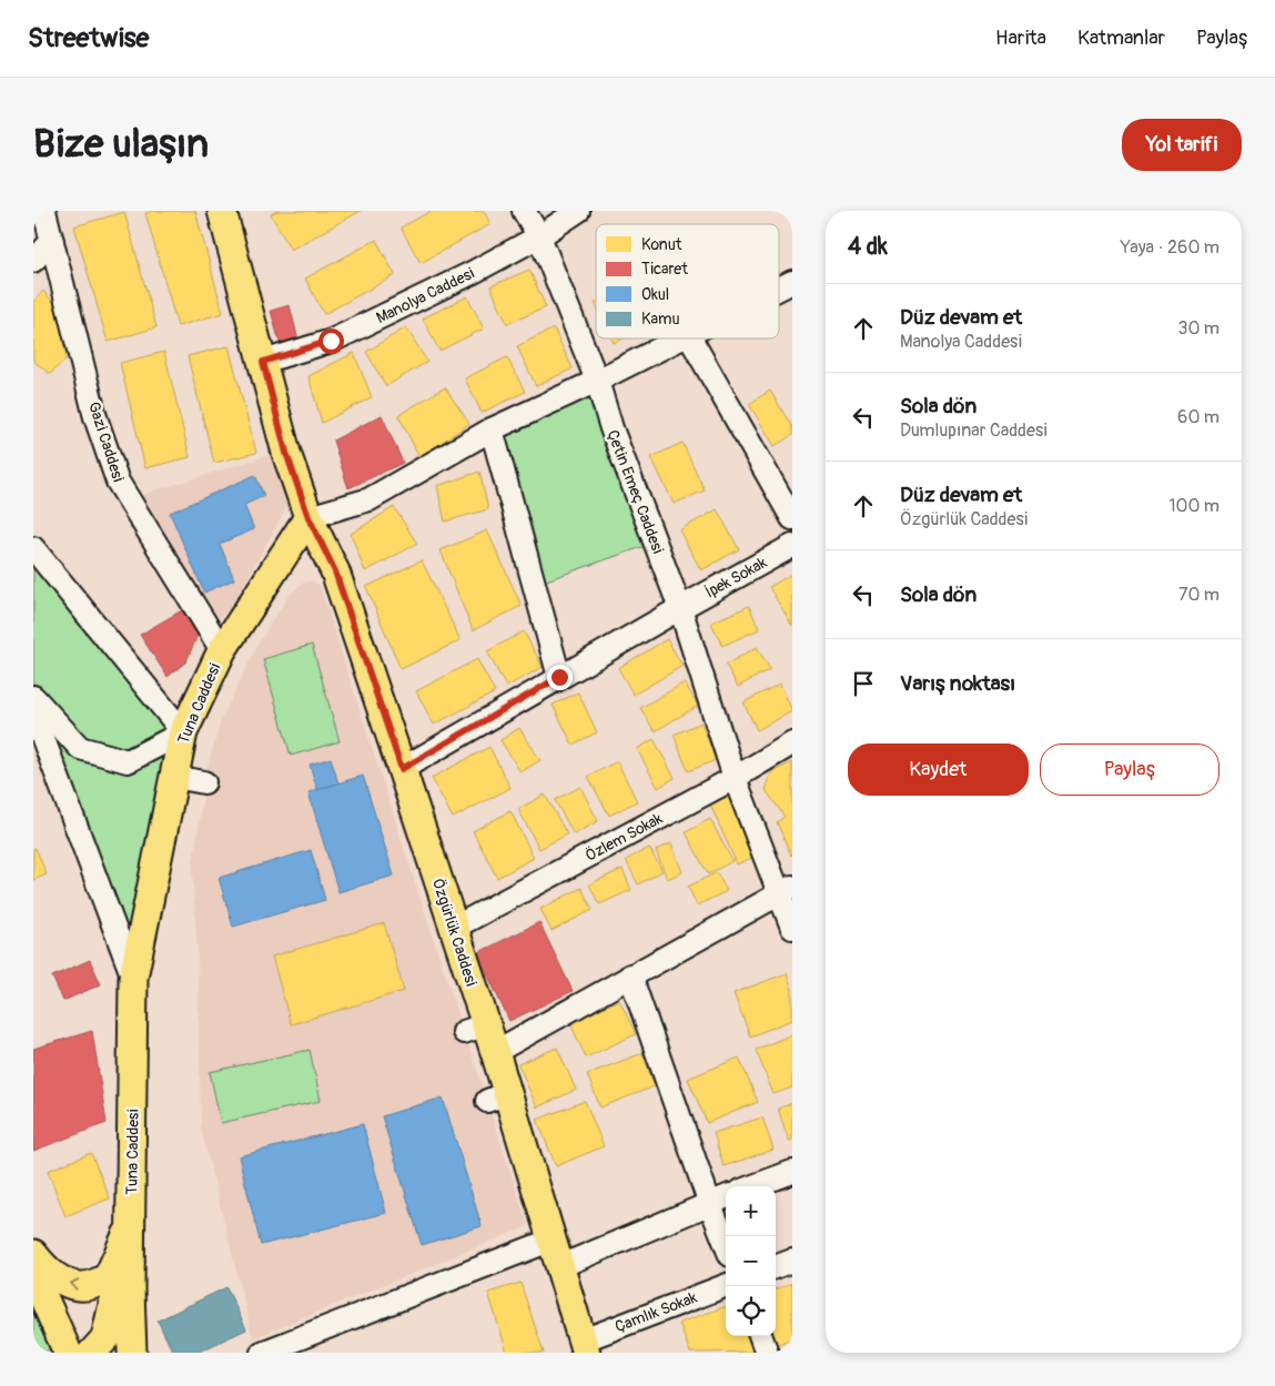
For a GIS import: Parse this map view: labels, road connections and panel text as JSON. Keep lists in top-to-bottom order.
{
  "streets": {
    "main road": ["Tuna Caddesi", "Özgürlük Caddesi"],
    "street": [
      "Manolya Caddesi",
      "Gazi Caddesi",
      "Çetin Emeç Caddesi",
      "İpek Sokak",
      "Özlem Sokak",
      "Çamlık Sokak"
    ]
  },
  "crossings": [
    ["Manolya Caddesi", "Çetin Emeç Caddesi"],
    ["Manolya Caddesi", "Özgürlük Caddesi"],
    ["Gazi Caddesi", "Tuna Caddesi"],
    ["Çetin Emeç Caddesi", "İpek Sokak"],
    ["Çetin Emeç Caddesi", "Özlem Sokak"],
    ["İpek Sokak", "Özgürlük Caddesi"],
    ["Tuna Caddesi", "Özgürlük Caddesi"],
    ["Özlem Sokak", "Özgürlük Caddesi"],
    ["Özgürlük Caddesi", "Çamlık Sokak"]
  ],
  "legend": [
    "Konut",
    "Ticaret",
    "Okul",
    "Kamu"
  ],
  "page": {
    "header": "Streetwise",
    "nav": ["Harita", "Katmanlar", "Paylaş"],
    "buttons": [
      "Yol tarifi",
      ["Kaydet", "Paylaş"]
    ],
    "title": "Bize ulaşın",
    "heading": ["4 dk", "Yaya · 260 m"],
    "list": [
      ["Düz devam et", "Manolya Caddesi", "30 m"],
      ["Sola dön", "Dumlupınar Caddesi", "60 m"],
      ["Düz devam et", "Özgürlük Caddesi", "100 m"],
      ["Sola dön", "70 m"],
      "Varış noktası"
    ],
    "map_buttons": ["+", "−"]
  }
}
